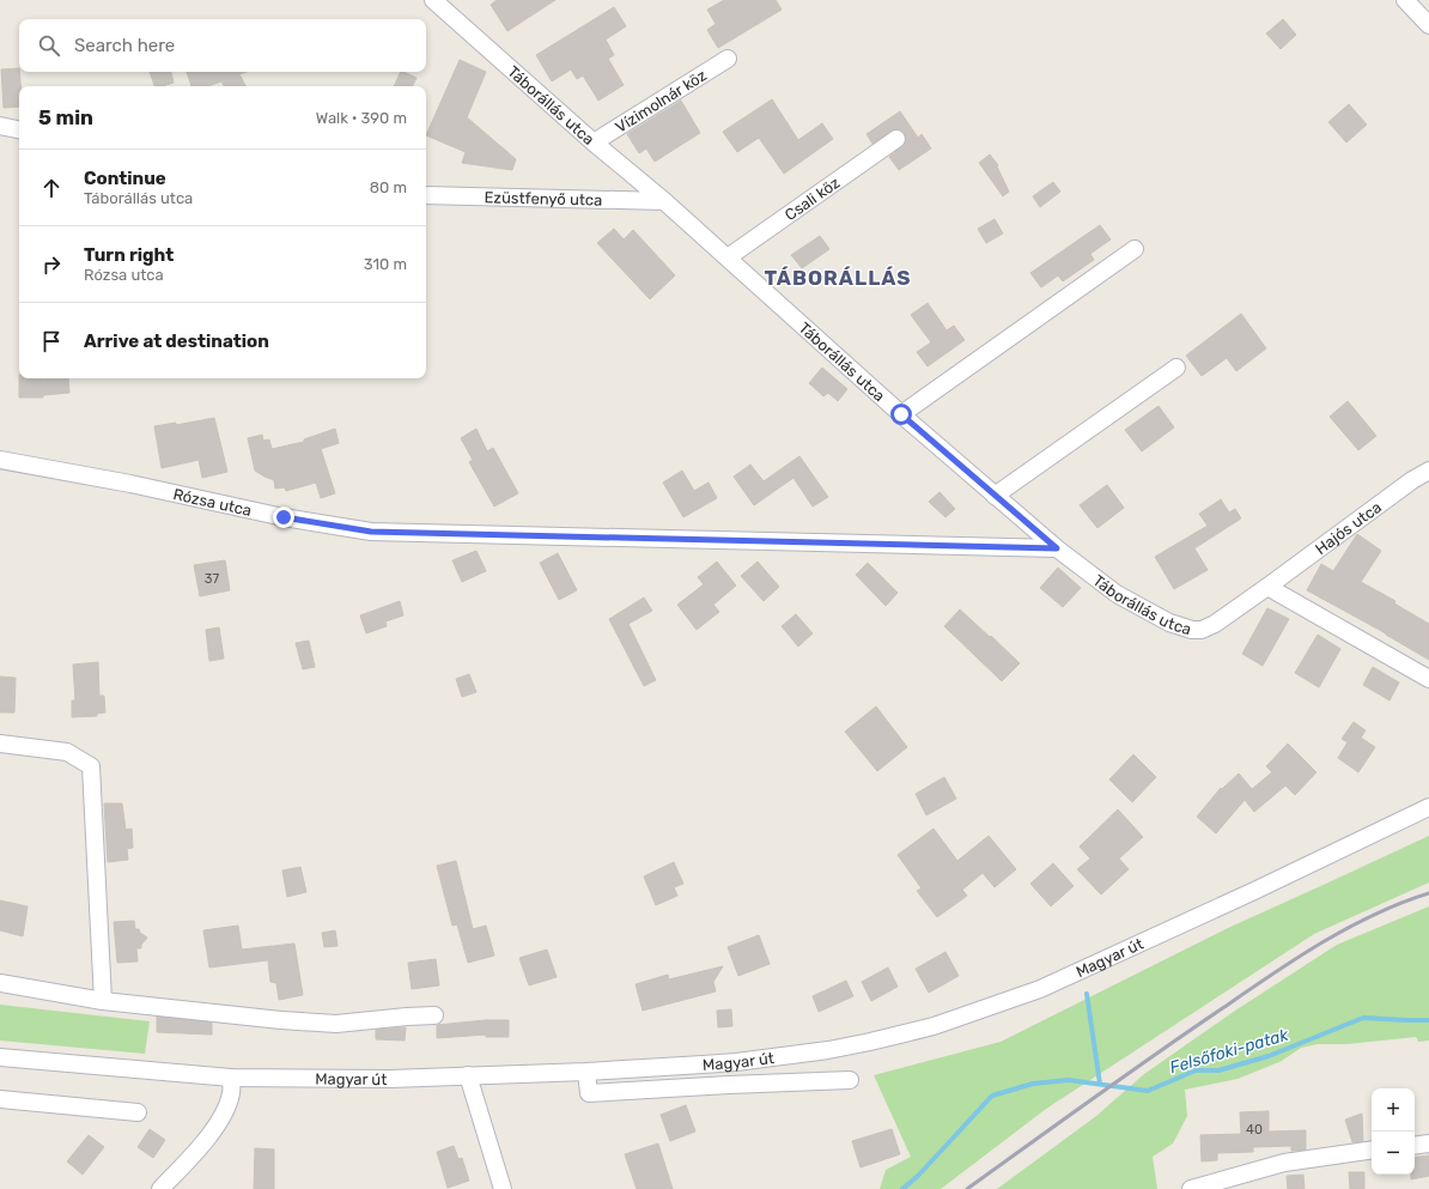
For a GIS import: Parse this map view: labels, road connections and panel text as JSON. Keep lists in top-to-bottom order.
{
  "streets": {
    "street": [
      "Vízimolnár köz",
      "Táborállás utca",
      "Ezüstfenyő utca",
      "Csali köz",
      "Rózsa utca",
      "Hajós utca",
      "Magyar út"
    ]
  },
  "crossings": [
    ["Vízimolnár köz", "Táborállás utca"],
    ["Táborállás utca", "Ezüstfenyő utca"],
    ["Táborállás utca", "Csali köz"],
    ["Táborállás utca", "Rózsa utca"],
    ["Táborállás utca", "Hajós utca"]
  ],
  "districts": ["TÁBORÁLLÁS"],
  "water": ["Felsőfoki-patak"],
  "house_numbers": ["37", "40"],
  "page": {
    "search": "Search here",
    "heading": ["5 min", "Walk · 390 m"],
    "list": [
      ["Continue", "Táborállás utca", "80 m"],
      ["Turn right", "Rózsa utca", "310 m"],
      "Arrive at destination"
    ],
    "map_buttons": ["+", "−"]
  }
}
